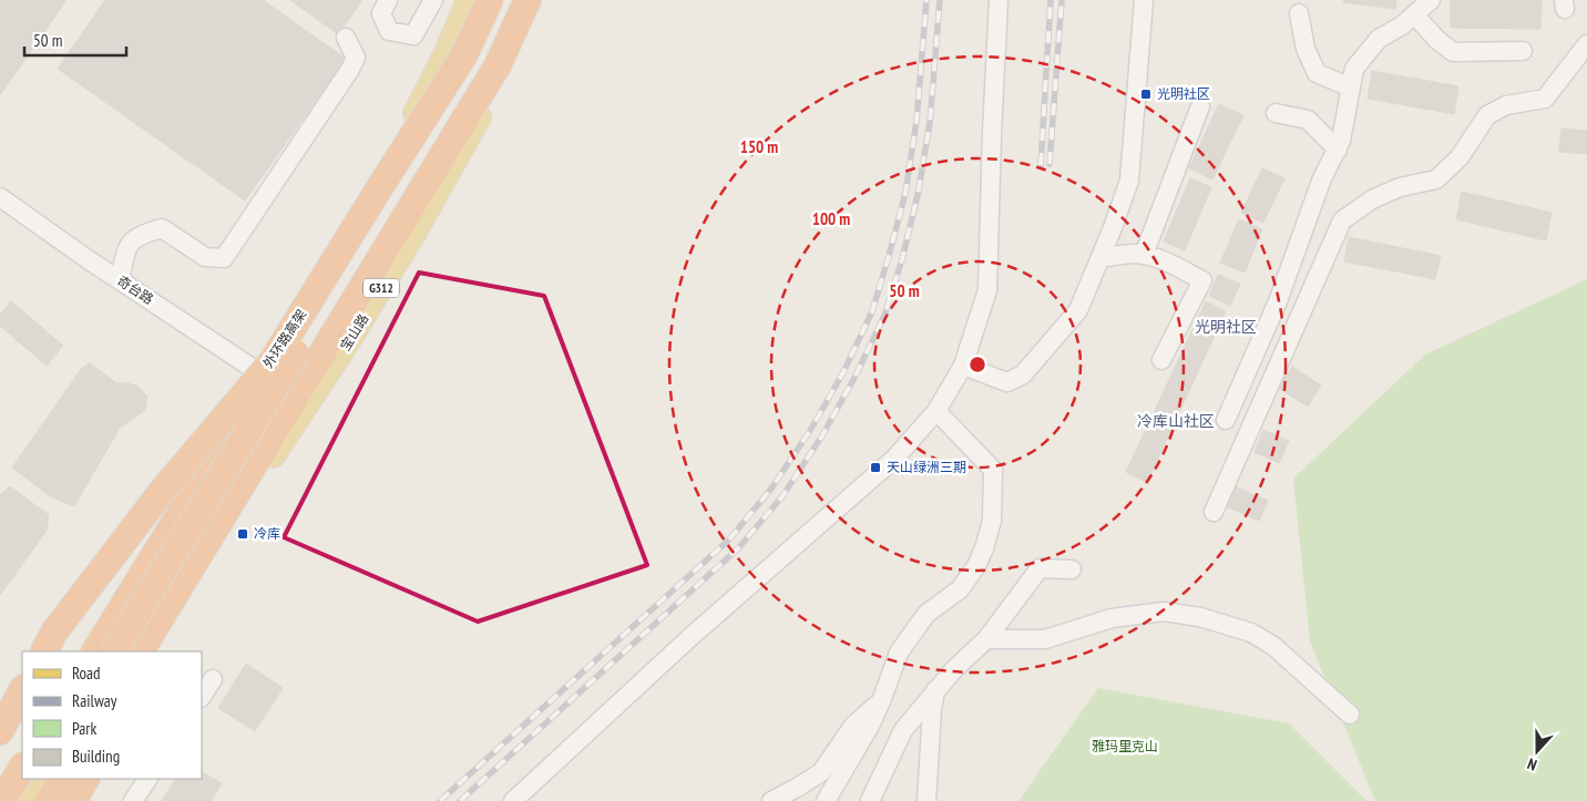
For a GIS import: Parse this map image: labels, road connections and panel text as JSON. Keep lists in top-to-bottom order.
{
  "streets": {
    "highway": ["外环路高架"],
    "main road": ["G312", "宝山路"],
    "street": ["奇台路"]
  },
  "districts": ["光明社区", "冷库山社区"],
  "parks": ["雅玛里克山"],
  "places": {
    "transit": ["光明社区", "天山绿洲三期", "冷库"]
  },
  "legend": [
    "Road",
    "Railway",
    "Park",
    "Building"
  ],
  "scale_bar": "50 m",
  "north": "bottom",
  "rings": ["150 m", "100 m", "50 m"]
}
